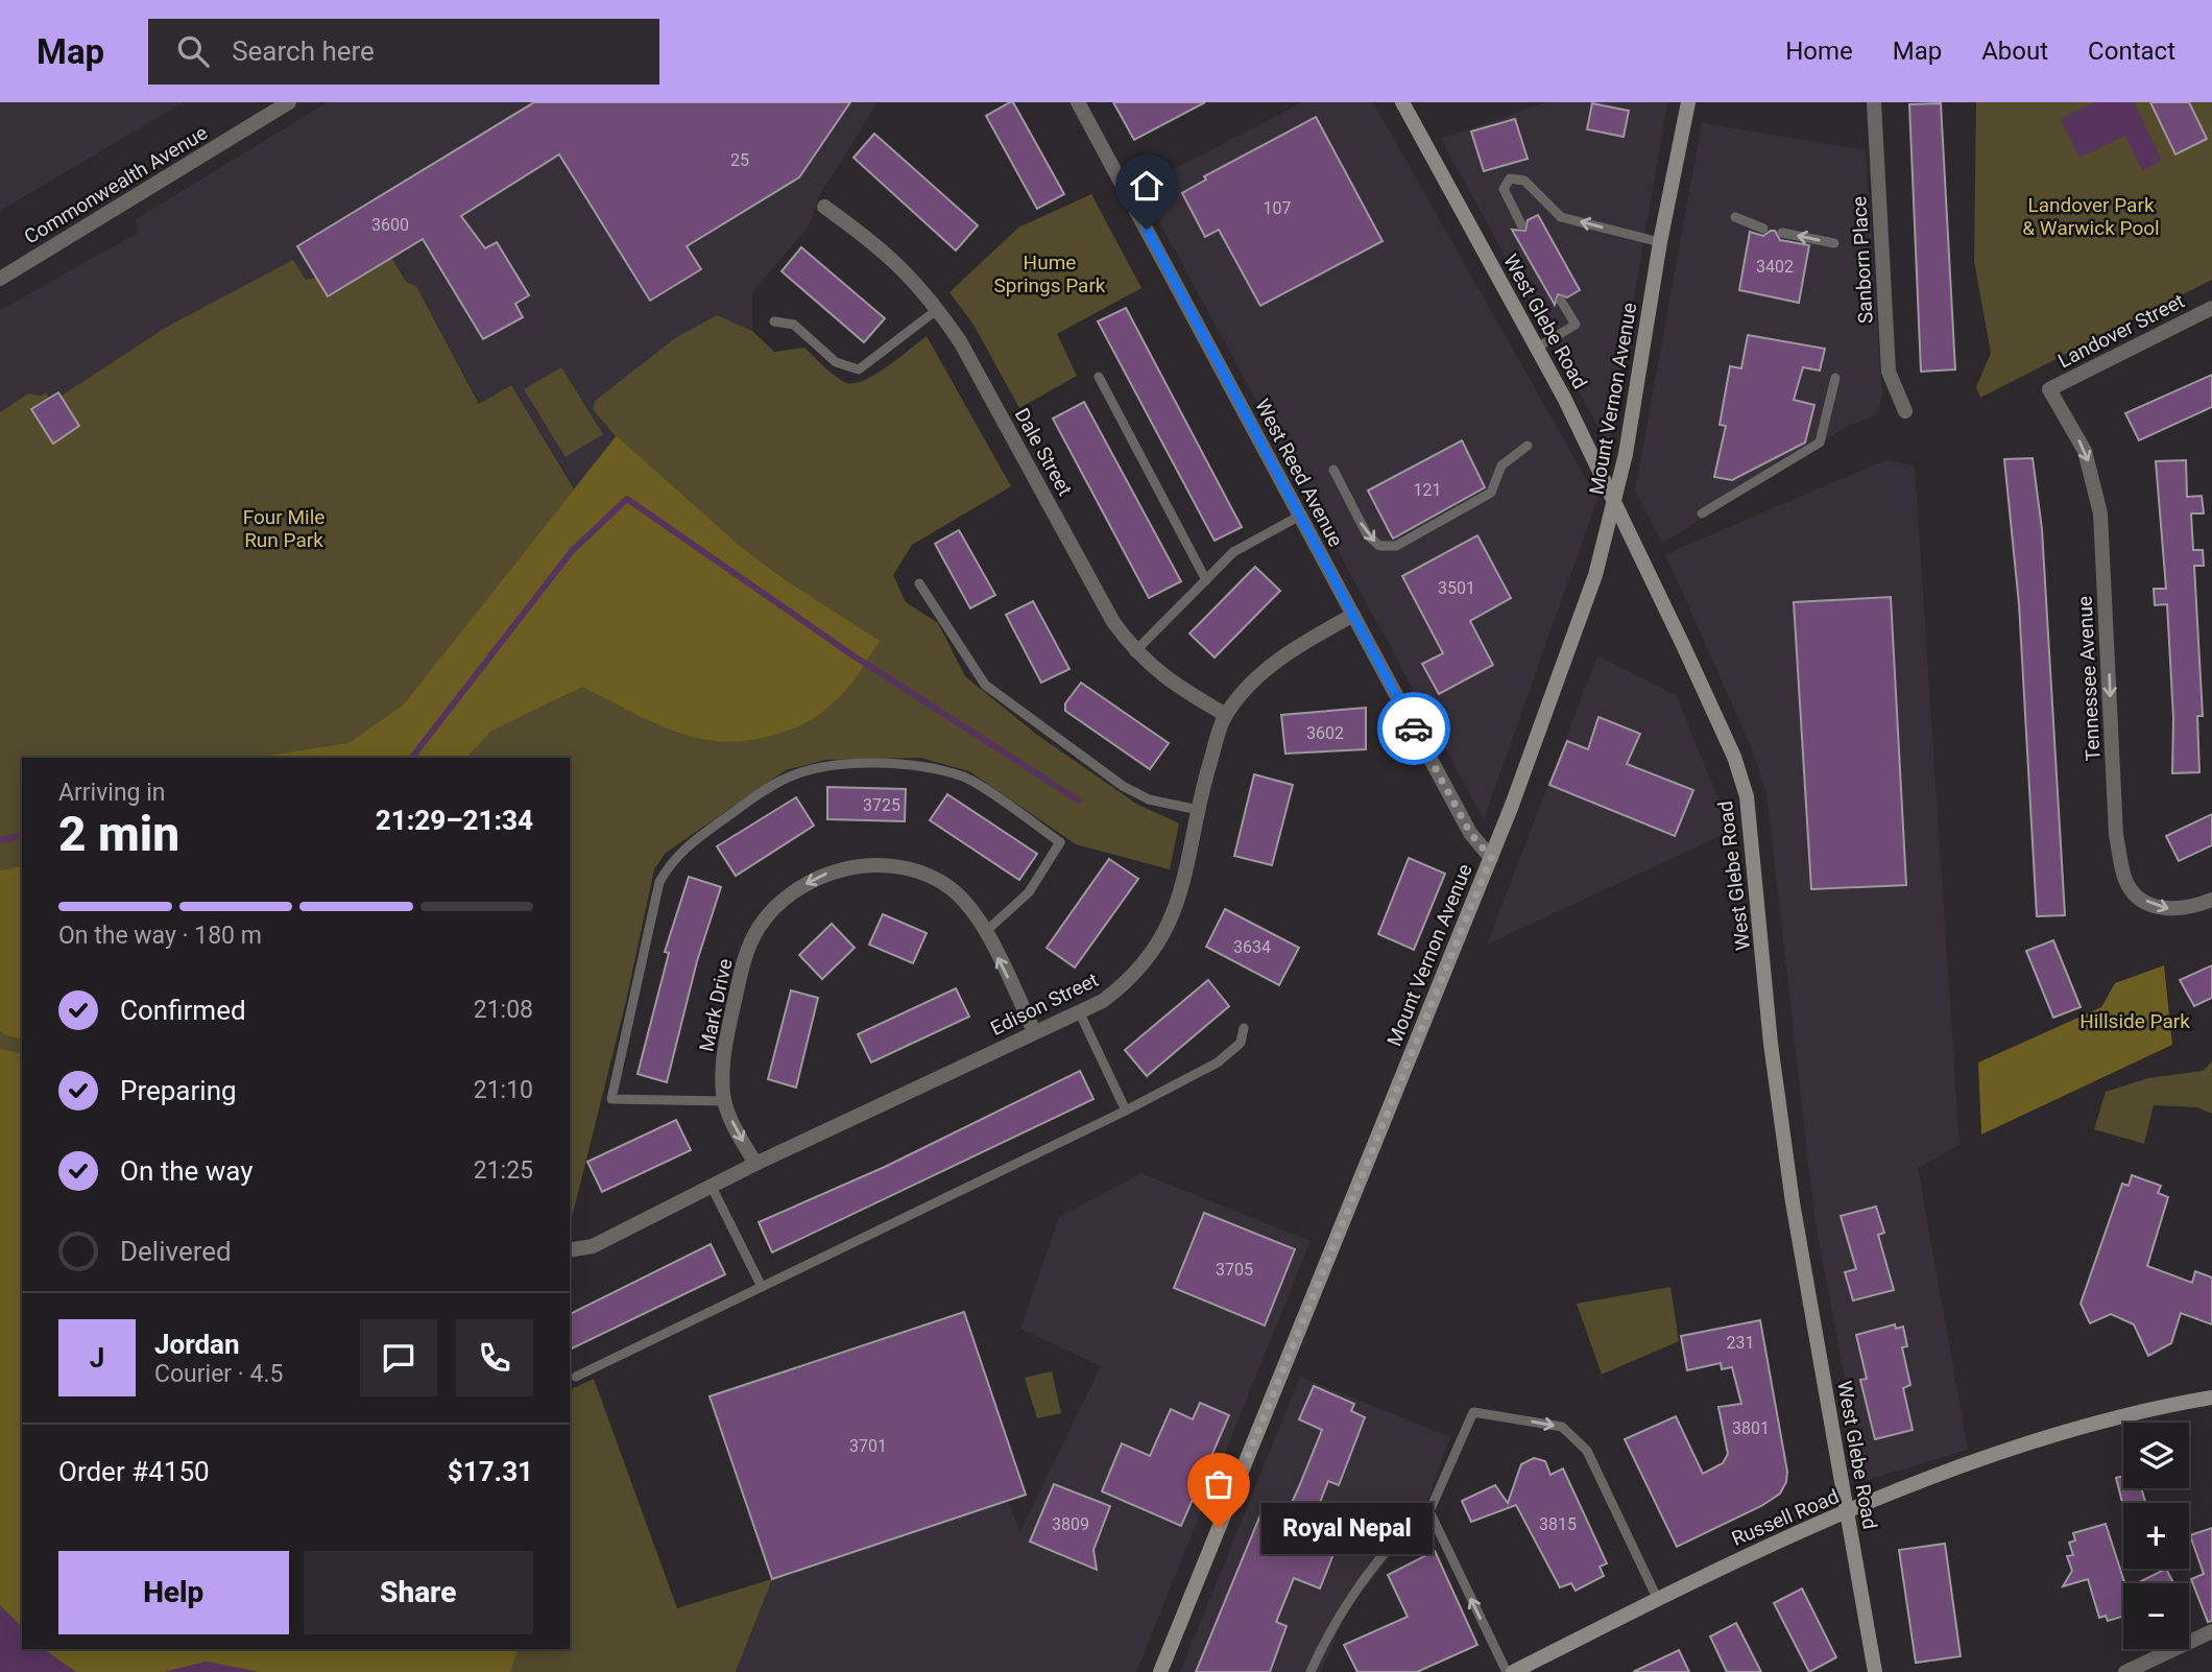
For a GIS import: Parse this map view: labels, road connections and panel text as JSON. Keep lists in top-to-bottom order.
{
  "streets": {
    "main road": ["West Glebe Road", "Mount Vernon Avenue", "Russell Road"],
    "street": [
      "Commonwealth Avenue",
      "Sanborn Place",
      "Landover Street",
      "Dale Street",
      "West Reed Avenue",
      "Tennessee Avenue",
      "Edison Street",
      "Mark Drive"
    ]
  },
  "crossings": [
    ["West Glebe Road", "Mount Vernon Avenue"],
    ["West Glebe Road", "Russell Road"],
    ["Landover Street", "Tennessee Avenue"],
    ["Mount Vernon Avenue", "West Reed Avenue"],
    ["Dale Street", "Edison Street"],
    ["West Reed Avenue", "Edison Street"],
    ["Edison Street", "Mark Drive"]
  ],
  "one_way": ["Tennessee Avenue"],
  "parks": [
    "Landover Park & Warwick Pool",
    "Hume Springs Park",
    "Four Mile Run Park",
    "Hillside Park"
  ],
  "places": ["Royal Nepal"],
  "house_numbers": [
    "25",
    "107",
    "3600",
    "3402",
    "121",
    "3501",
    "3602",
    "3725",
    "3634",
    "3705",
    "231",
    "3801",
    "3701",
    "3809",
    "3815"
  ],
  "page": {
    "header": "Map",
    "search": "Search here",
    "nav": [
      "Home",
      "Map",
      "About",
      "Contact"
    ],
    "heading": ["2 min", "Arriving in", "21:29–21:34"],
    "panel": [
      "Jordan",
      "Courier · 4.5",
      "Order #4150",
      "$17.31"
    ],
    "bar": "On the way · 180 m",
    "list": [
      ["Confirmed", "21:08"],
      ["Preparing", "21:10"],
      ["On the way", "21:25"],
      "Delivered"
    ],
    "round": "J",
    "map_buttons": ["+", "−"],
    "bubble": "Royal Nepal",
    "buttons": ["Help", "Share"]
  }
}
